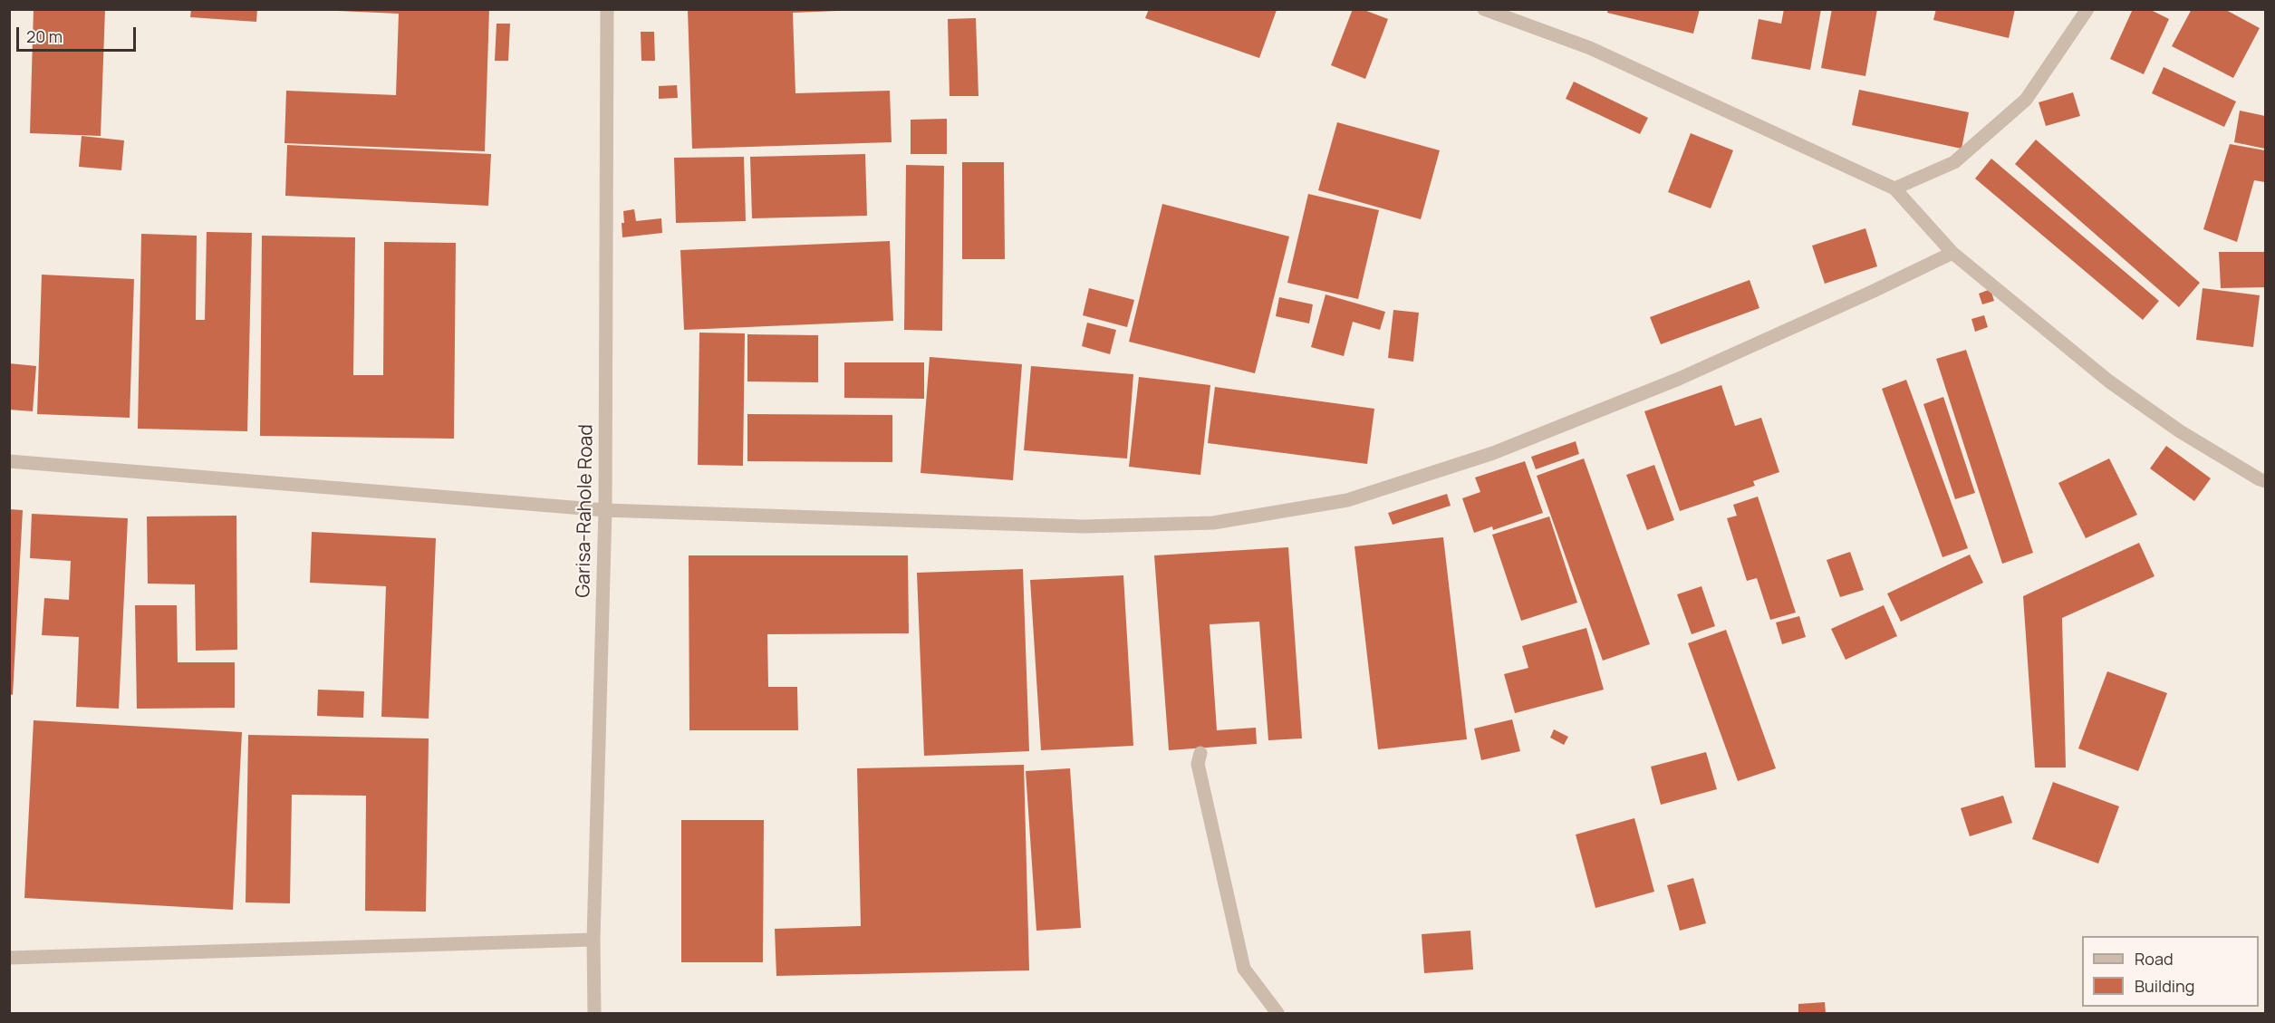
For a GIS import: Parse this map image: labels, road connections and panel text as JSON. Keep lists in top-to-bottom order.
{
  "streets": {
    "street": ["Garisa-Rahole Road"]
  },
  "legend": ["Road", "Building"],
  "scale_bar": "20 m"
}
